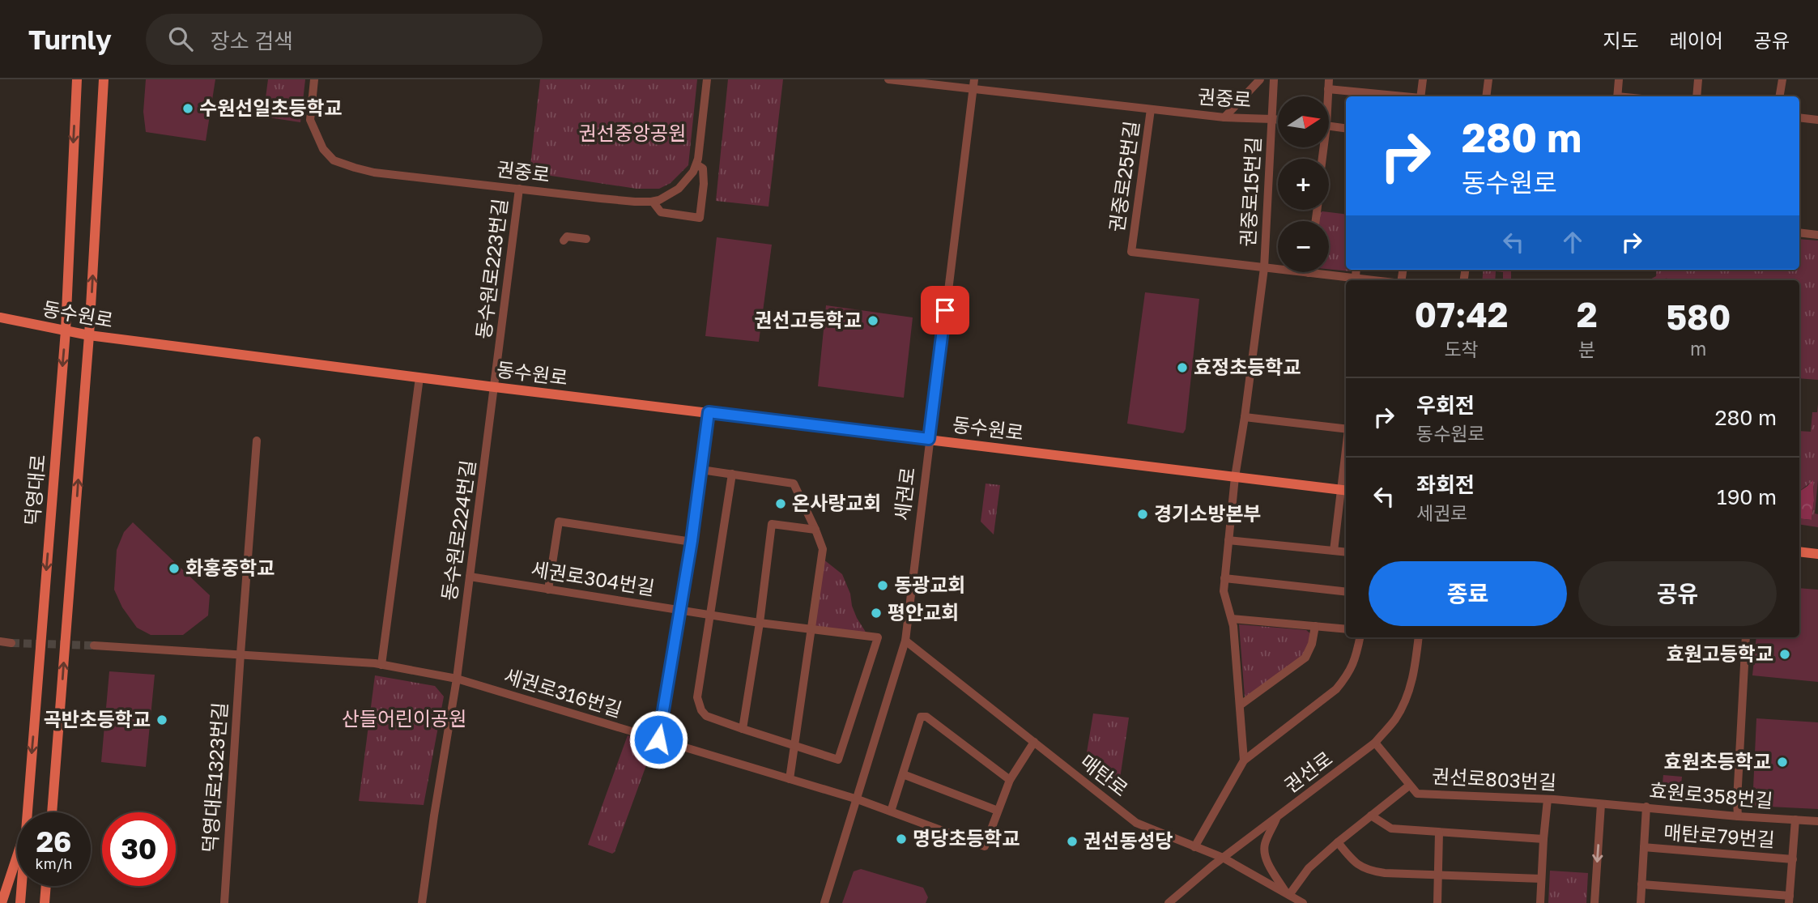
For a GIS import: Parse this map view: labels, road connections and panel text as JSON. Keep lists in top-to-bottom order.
{
  "streets": {
    "main road": ["동수원로", "덕영대로"],
    "street": [
      "권중로",
      "권중로25번길",
      "권중로15번길",
      "동수원로223번길",
      "세권로",
      "동수원로224번길",
      "세권로304번길",
      "세권로316번길",
      "권선로",
      "매탄로",
      "덕영대로1323번길",
      "권선로803번길",
      "효원로358번길",
      "매탄로79번길"
    ]
  },
  "crossings": [
    ["권중로", "권중로25번길"],
    ["권중로", "권중로15번길"],
    ["권중로", "동수원로223번길"],
    ["권중로", "세권로"],
    ["권중로25번길", "권중로15번길"],
    ["권중로15번길", "동수원로"],
    ["동수원로223번길", "동수원로"],
    ["동수원로223번길", "동수원로224번길"],
    ["동수원로", "덕영대로"],
    ["동수원로", "세권로"],
    ["동수원로", "동수원로224번길"],
    ["세권로", "세권로316번길"],
    ["세권로", "매탄로"],
    ["동수원로224번길", "세권로304번길"],
    ["동수원로224번길", "세권로316번길"],
    ["권선로", "매탄로"],
    ["권선로", "권선로803번길"],
    ["권선로803번길", "효원로358번길"],
    ["효원로358번길", "매탄로79번길"]
  ],
  "parks": ["권선중앙공원", "산들어린이공원"],
  "places": [
    "수원선일초등학교",
    "권선고등학교",
    "효정초등학교",
    "온사랑교회",
    "경기소방본부",
    "화홍중학교",
    "동광교회",
    "평안교회",
    "효원고등학교",
    "곡반초등학교",
    "효원초등학교",
    "명당초등학교",
    "권선동성당"
  ],
  "north": "right",
  "page": {
    "header": "Turnly",
    "search": "장소 검색",
    "nav": ["지도", "레이어", "공유"],
    "map_buttons": ["+", "−"],
    "turn": ["280 m", "동수원로"],
    "eta": [
      "07:42",
      "도착",
      "2",
      "분",
      "580",
      "m"
    ],
    "list": [
      {
        "name": "우회전",
        "note": "동수원로",
        "value": "280 m"
      },
      {
        "name": "좌회전",
        "note": "세권로",
        "value": "190 m"
      }
    ],
    "buttons": ["종료", "공유"],
    "speed": "26 km/h",
    "limit": "30"
  }
}
